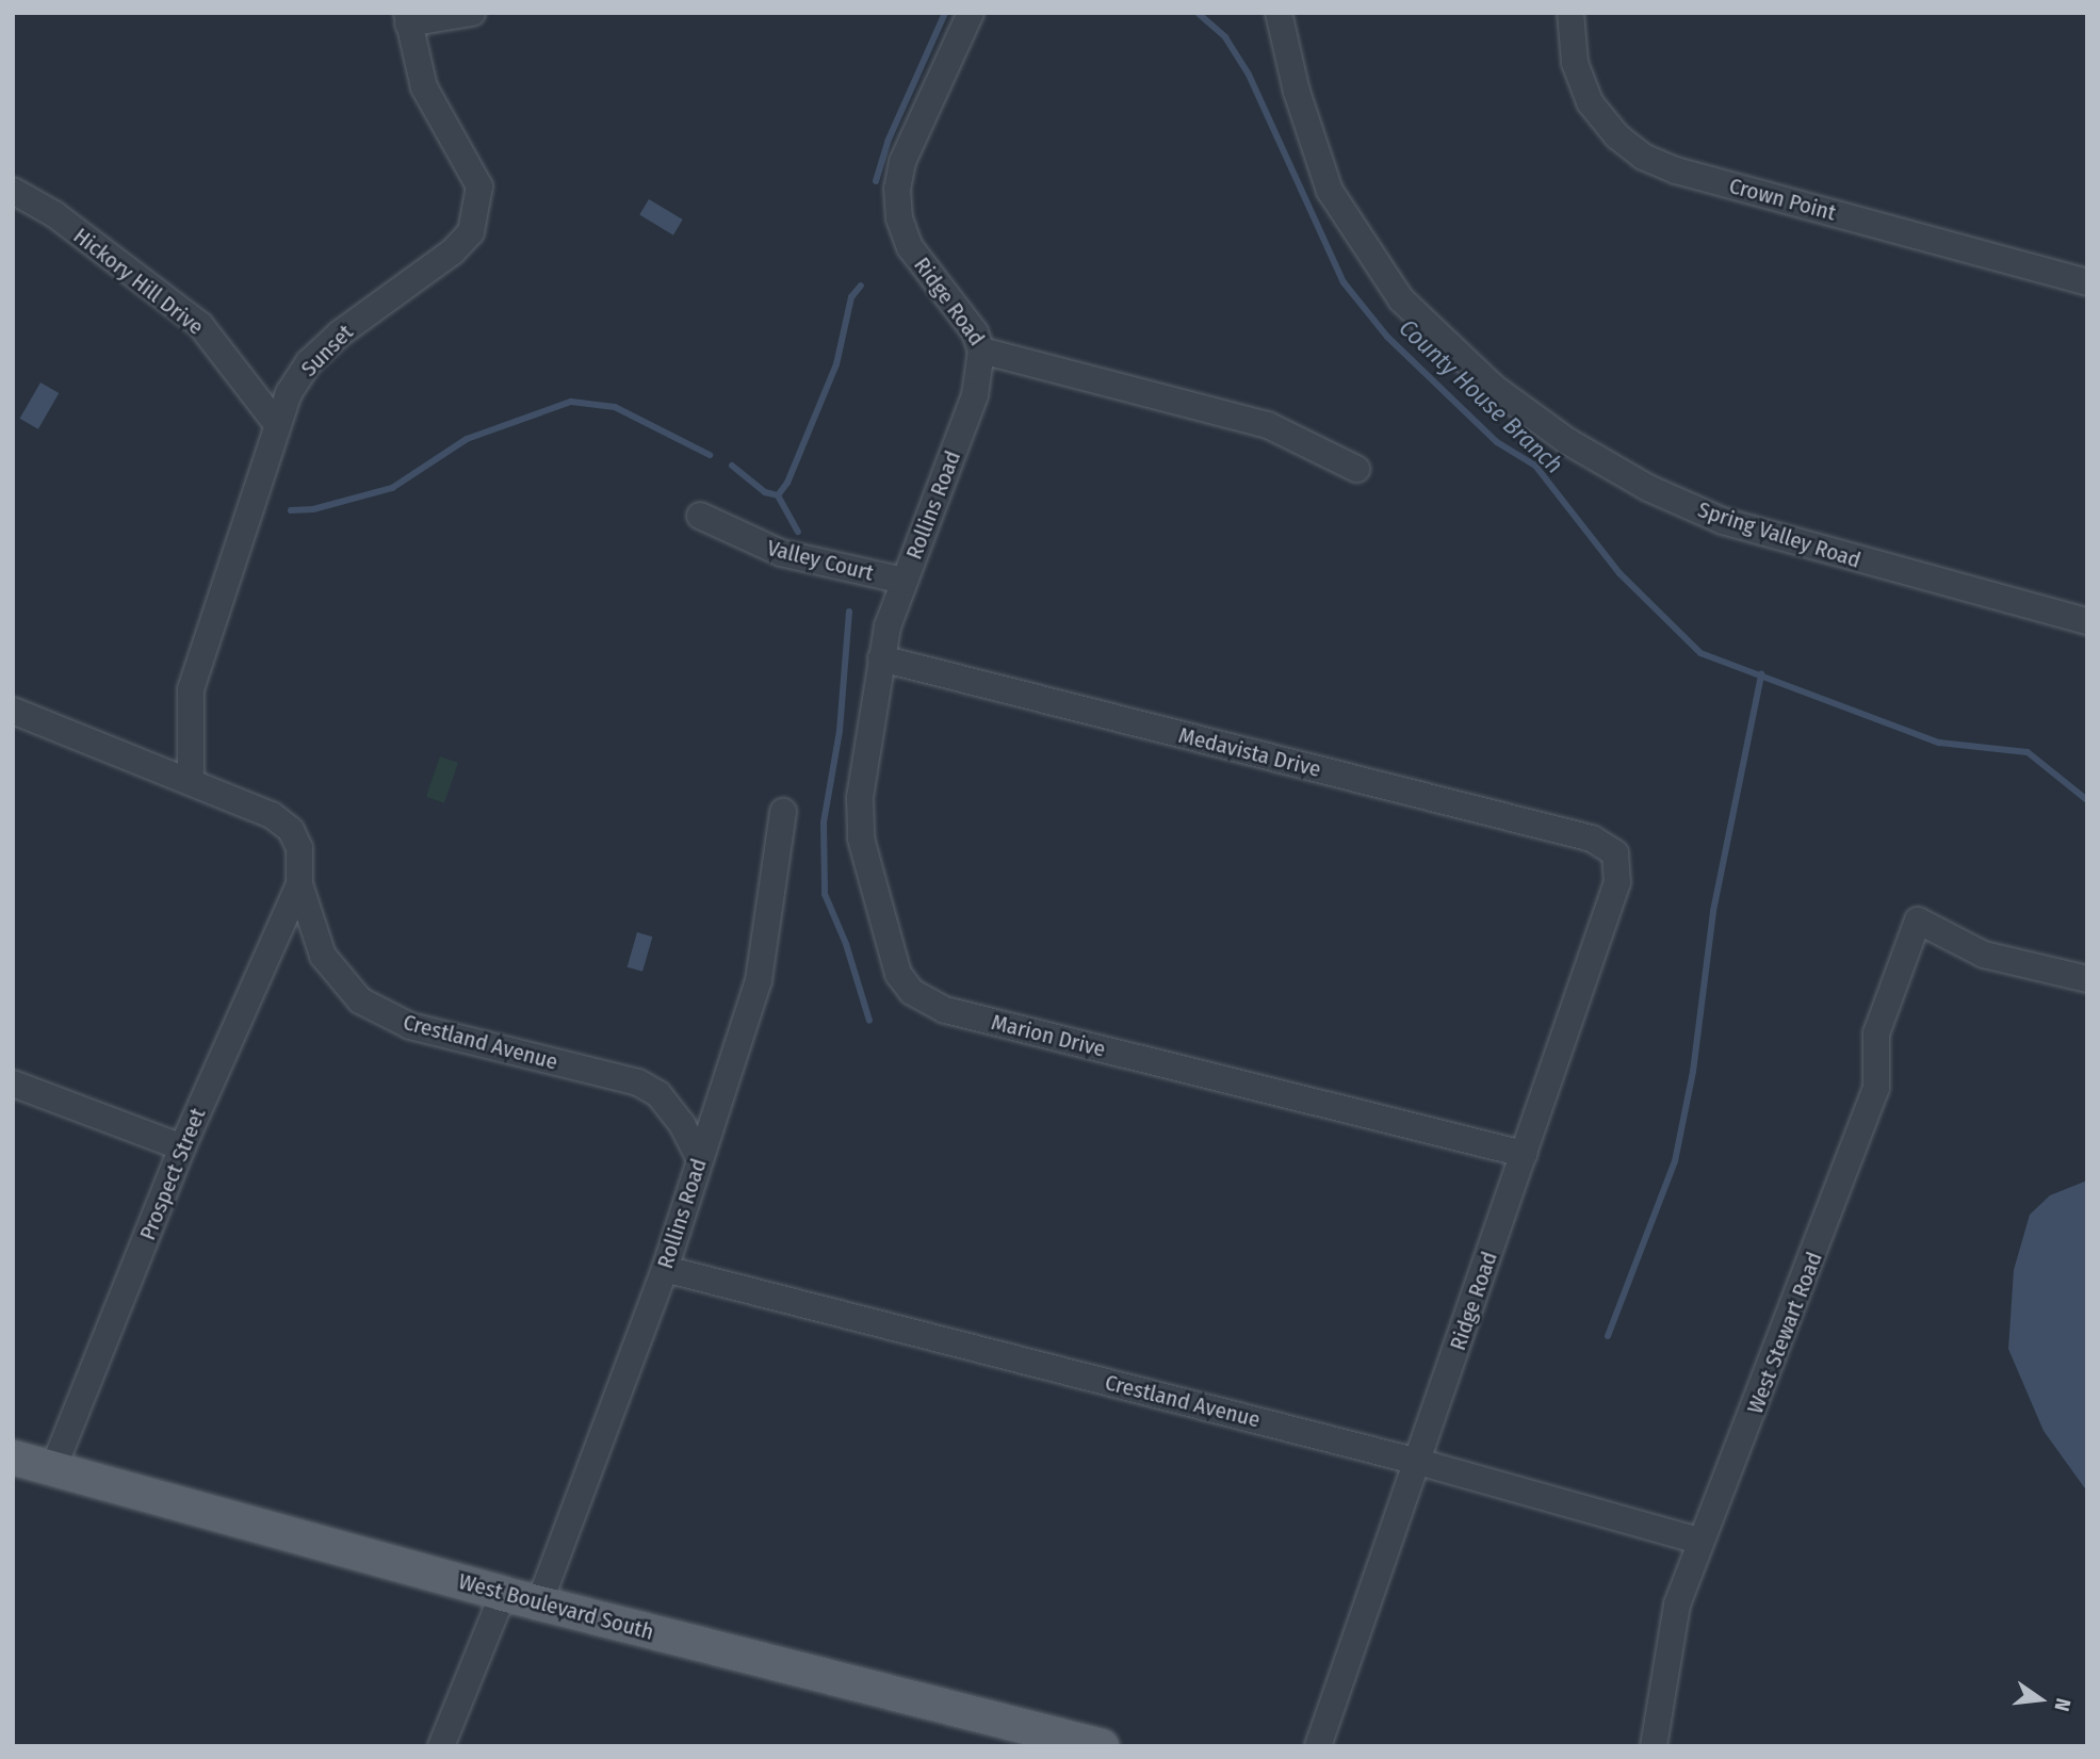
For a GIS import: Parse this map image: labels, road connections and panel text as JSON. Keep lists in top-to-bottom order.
{
  "streets": {
    "main road": ["West Boulevard South"],
    "street": [
      "Crown Point",
      "Hickory Hill Drive",
      "Ridge Road",
      "Sunset",
      "Rollins Road",
      "Spring Valley Road",
      "Valley Court",
      "Medavista Drive",
      "Marion Drive",
      "Crestland Avenue",
      "Prospect Street",
      "West Stewart Road"
    ]
  },
  "crossings": [
    ["Hickory Hill Drive", "Sunset"],
    ["Ridge Road", "Rollins Road"],
    ["Ridge Road", "Medavista Drive"],
    ["Ridge Road", "Marion Drive"],
    ["Ridge Road", "Crestland Avenue"],
    ["Sunset", "Crestland Avenue"],
    ["Rollins Road", "Valley Court"],
    ["Rollins Road", "Medavista Drive"],
    ["Rollins Road", "Marion Drive"],
    ["Rollins Road", "Crestland Avenue"],
    ["Rollins Road", "West Boulevard South"],
    ["Medavista Drive", "Marion Drive"],
    ["Crestland Avenue", "Prospect Street"],
    ["Crestland Avenue", "West Stewart Road"],
    ["Prospect Street", "West Boulevard South"]
  ],
  "water": ["County House Branch"],
  "north": "right"
}
